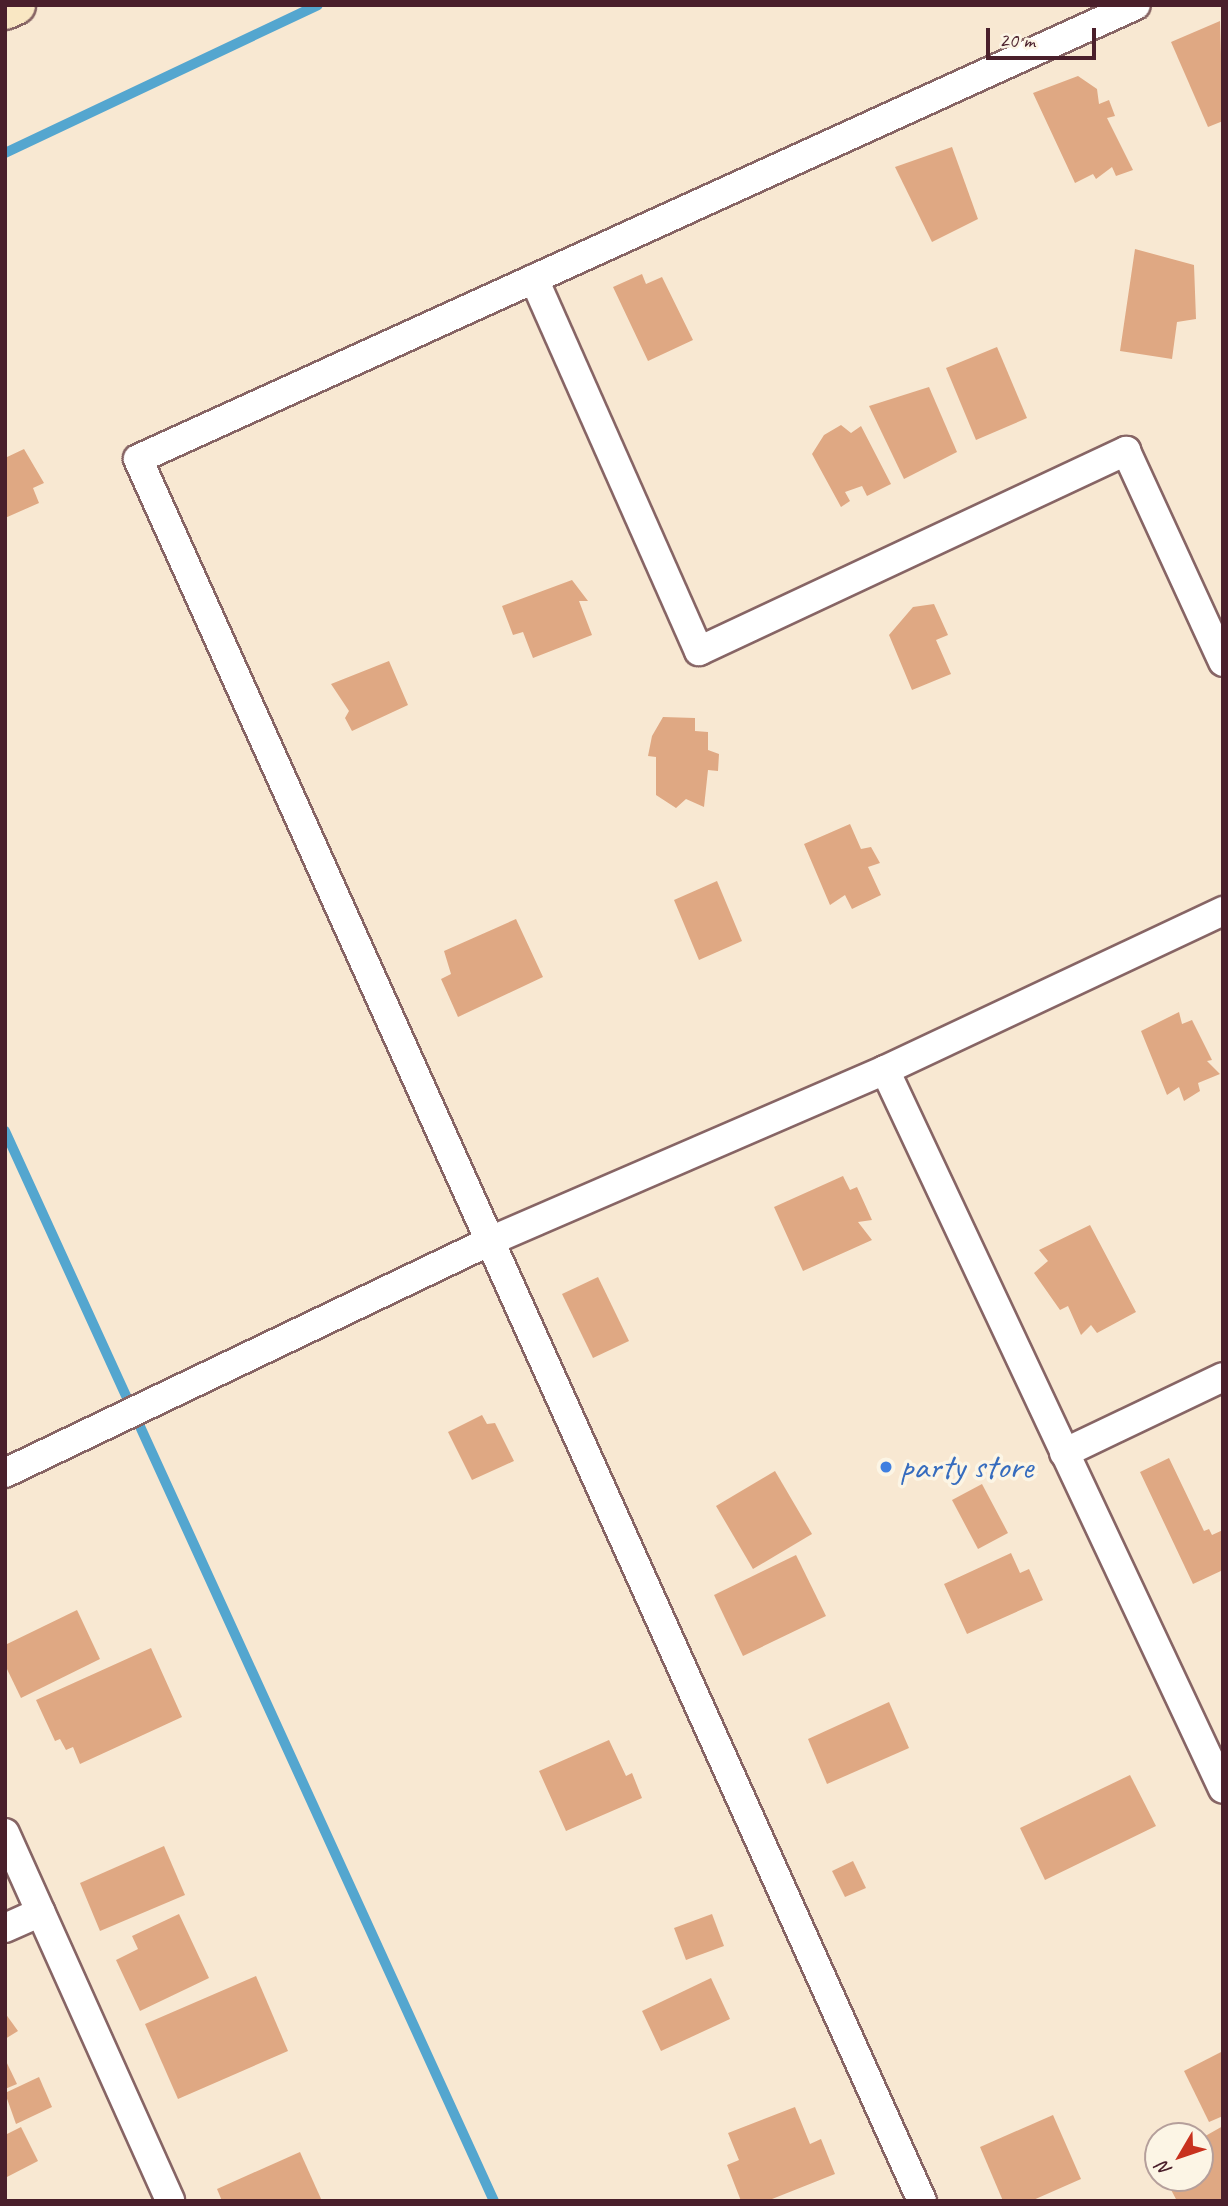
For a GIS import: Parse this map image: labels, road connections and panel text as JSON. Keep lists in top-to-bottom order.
{
  "places": ["party store"],
  "scale_bar": "20 m",
  "north": "bottom left"
}
